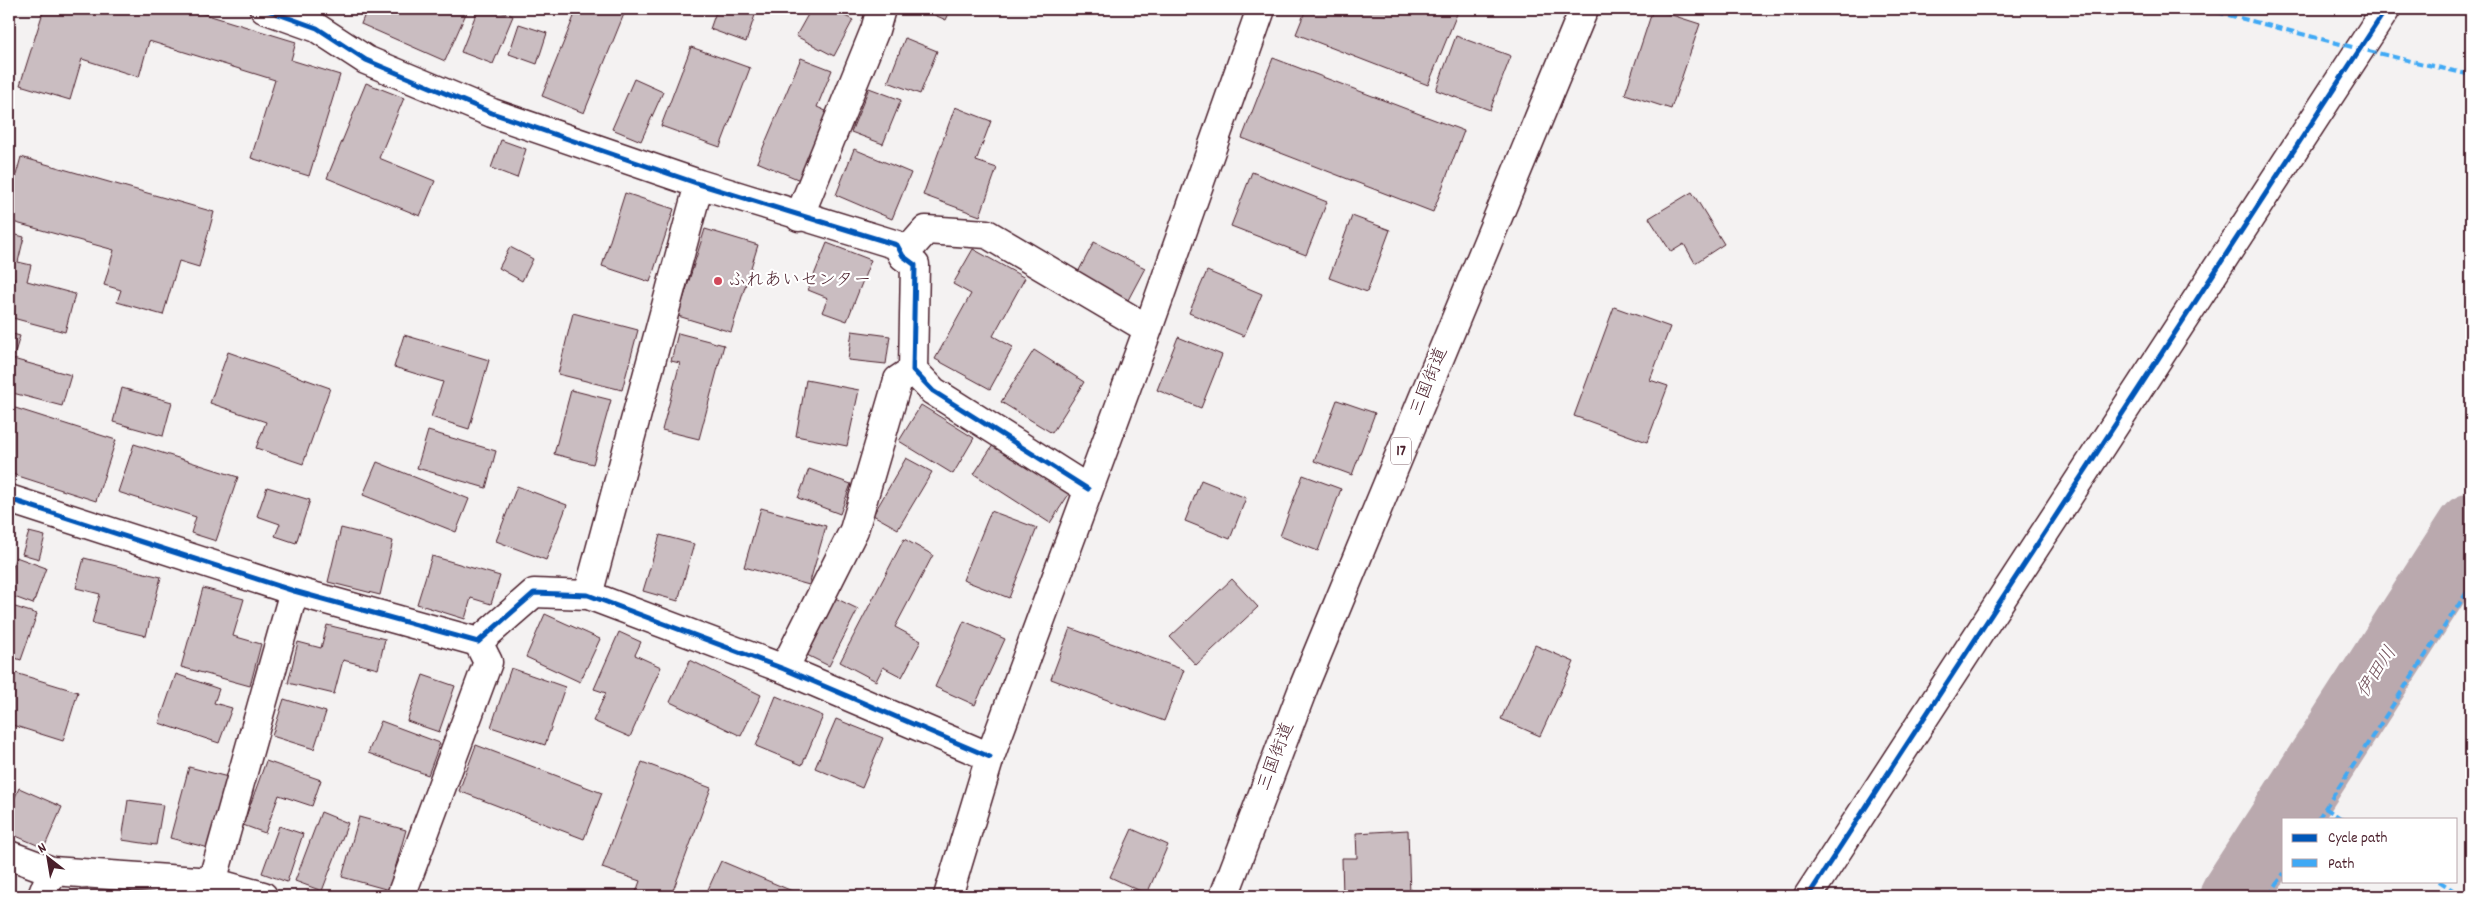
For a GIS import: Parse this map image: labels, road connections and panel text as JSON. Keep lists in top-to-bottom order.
{
  "streets": {
    "main road": ["三国街道", "17"]
  },
  "water": ["伊田川"],
  "places": ["ふれあいセンター"],
  "legend": ["Cycle path", "Path"],
  "north": "top left"
}
